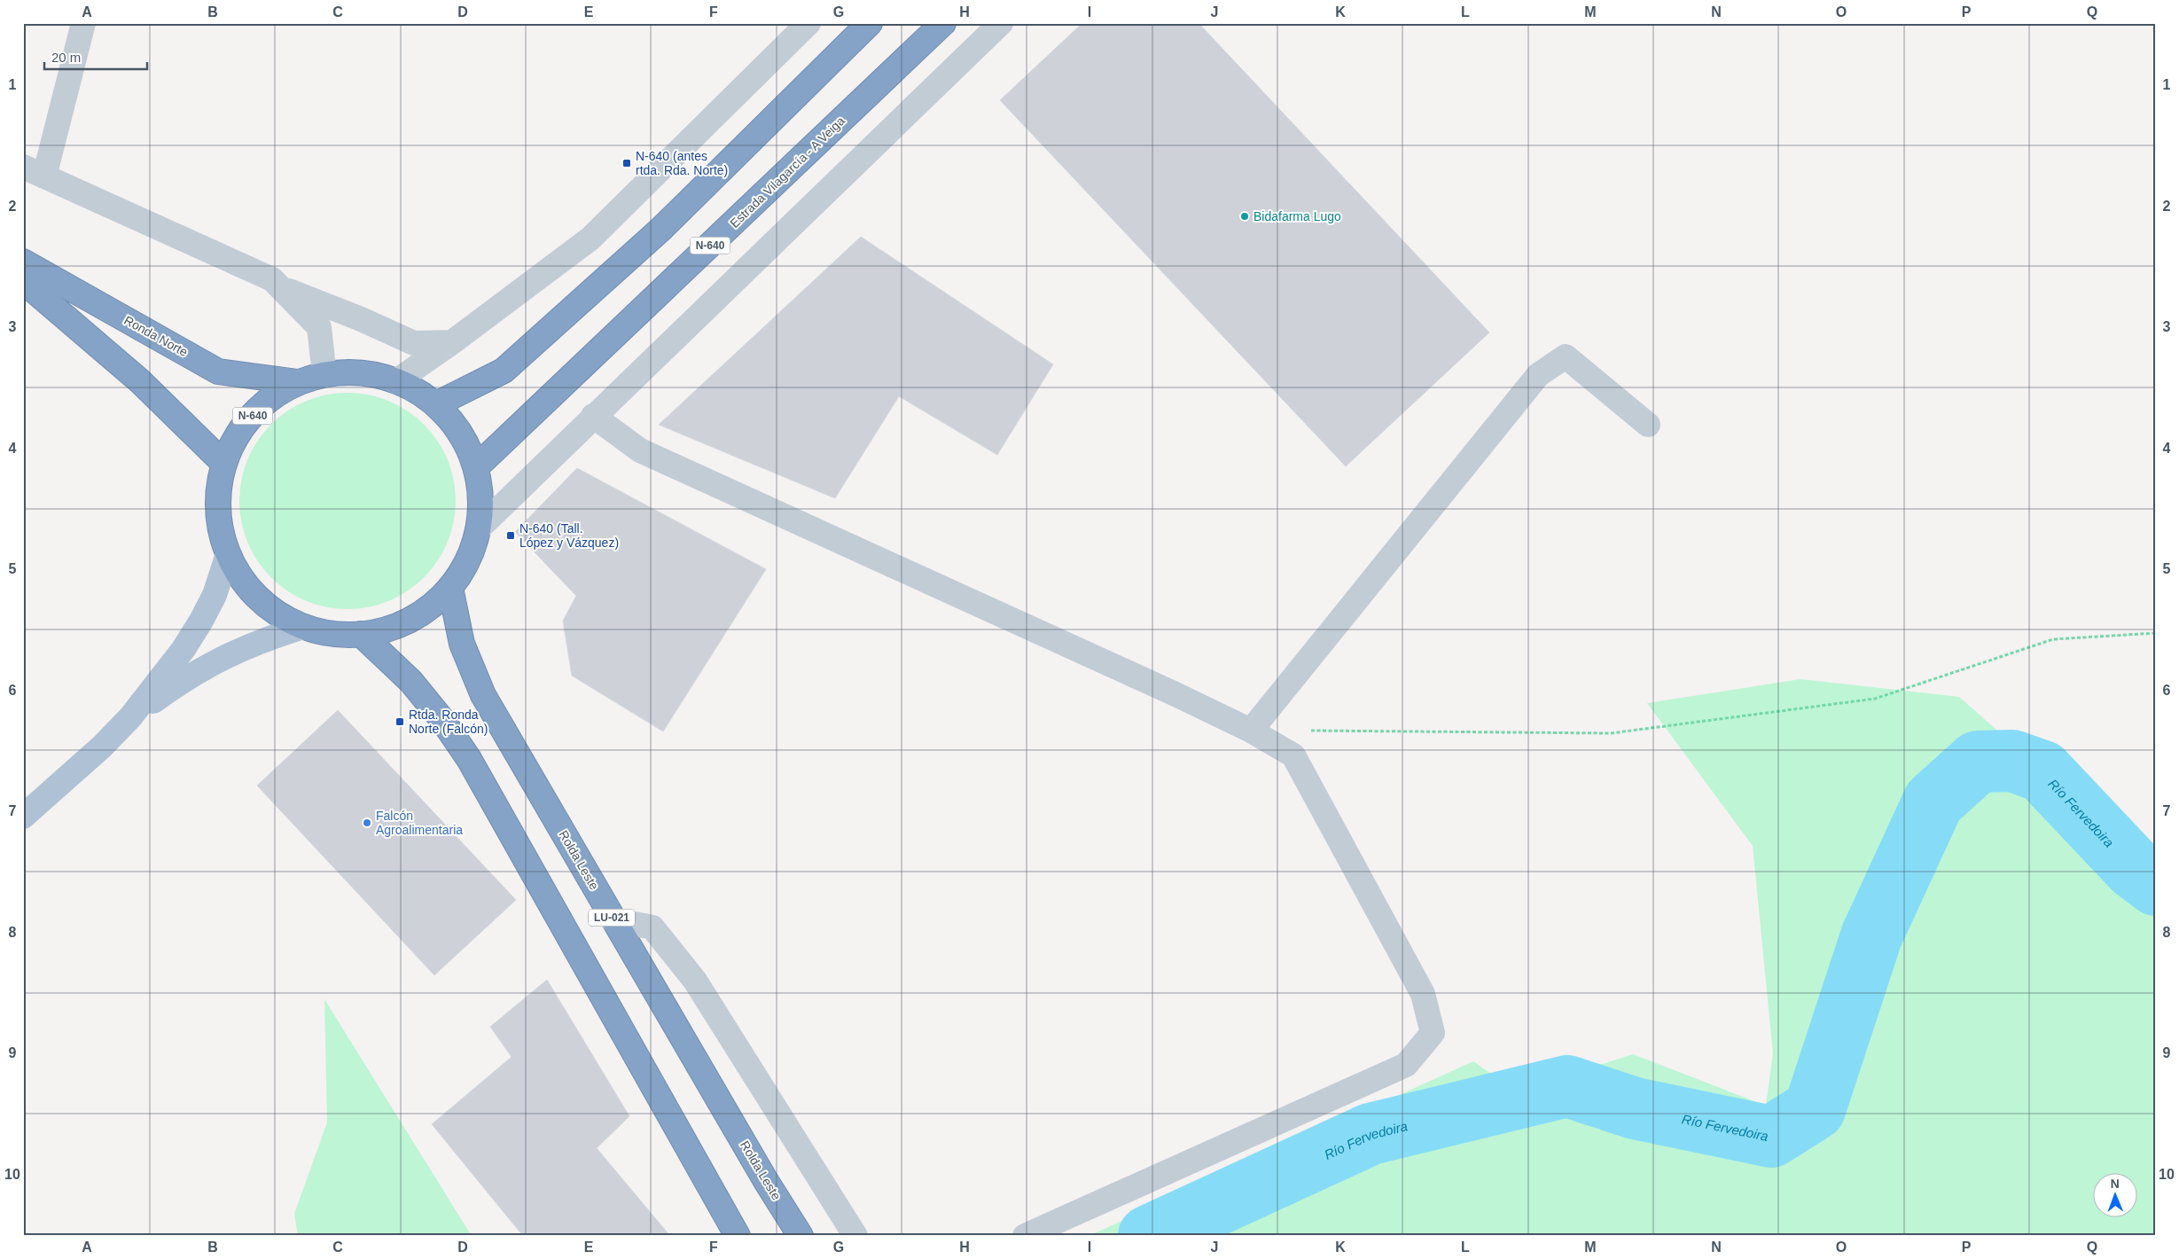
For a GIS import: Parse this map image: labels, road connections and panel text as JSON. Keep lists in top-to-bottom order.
{
  "streets": {
    "highway": [
      "Estrada Vilagarcía - A Veiga",
      "N-640",
      "Ronda Norte",
      "Rolda Leste",
      "LU-021"
    ]
  },
  "crossings": [
    ["Estrada Vilagarcía - A Veiga", "N-640"],
    ["N-640", "Ronda Norte"],
    ["N-640", "Rolda Leste"]
  ],
  "water": ["Río Fervedoira"],
  "places": {
    "transit": ["N-640 (antes rtda. Rda. Norte)", "N-640 (Tall. López y Vázquez)", "Rtda. Ronda Norte (Falcón)"],
    "other": ["Bidafarma Lugo", "Falcón Agroalimentaria"]
  },
  "scale_bar": "20 m",
  "north": "top",
  "grid": {
    "columns": [
      "A",
      "B",
      "C",
      "D",
      "E",
      "F",
      "G",
      "H",
      "I",
      "J",
      "K",
      "L",
      "M",
      "N",
      "O",
      "P",
      "Q"
    ],
    "rows": [
      "1",
      "2",
      "3",
      "4",
      "5",
      "6",
      "7",
      "8",
      "9",
      "10"
    ]
  }
}
